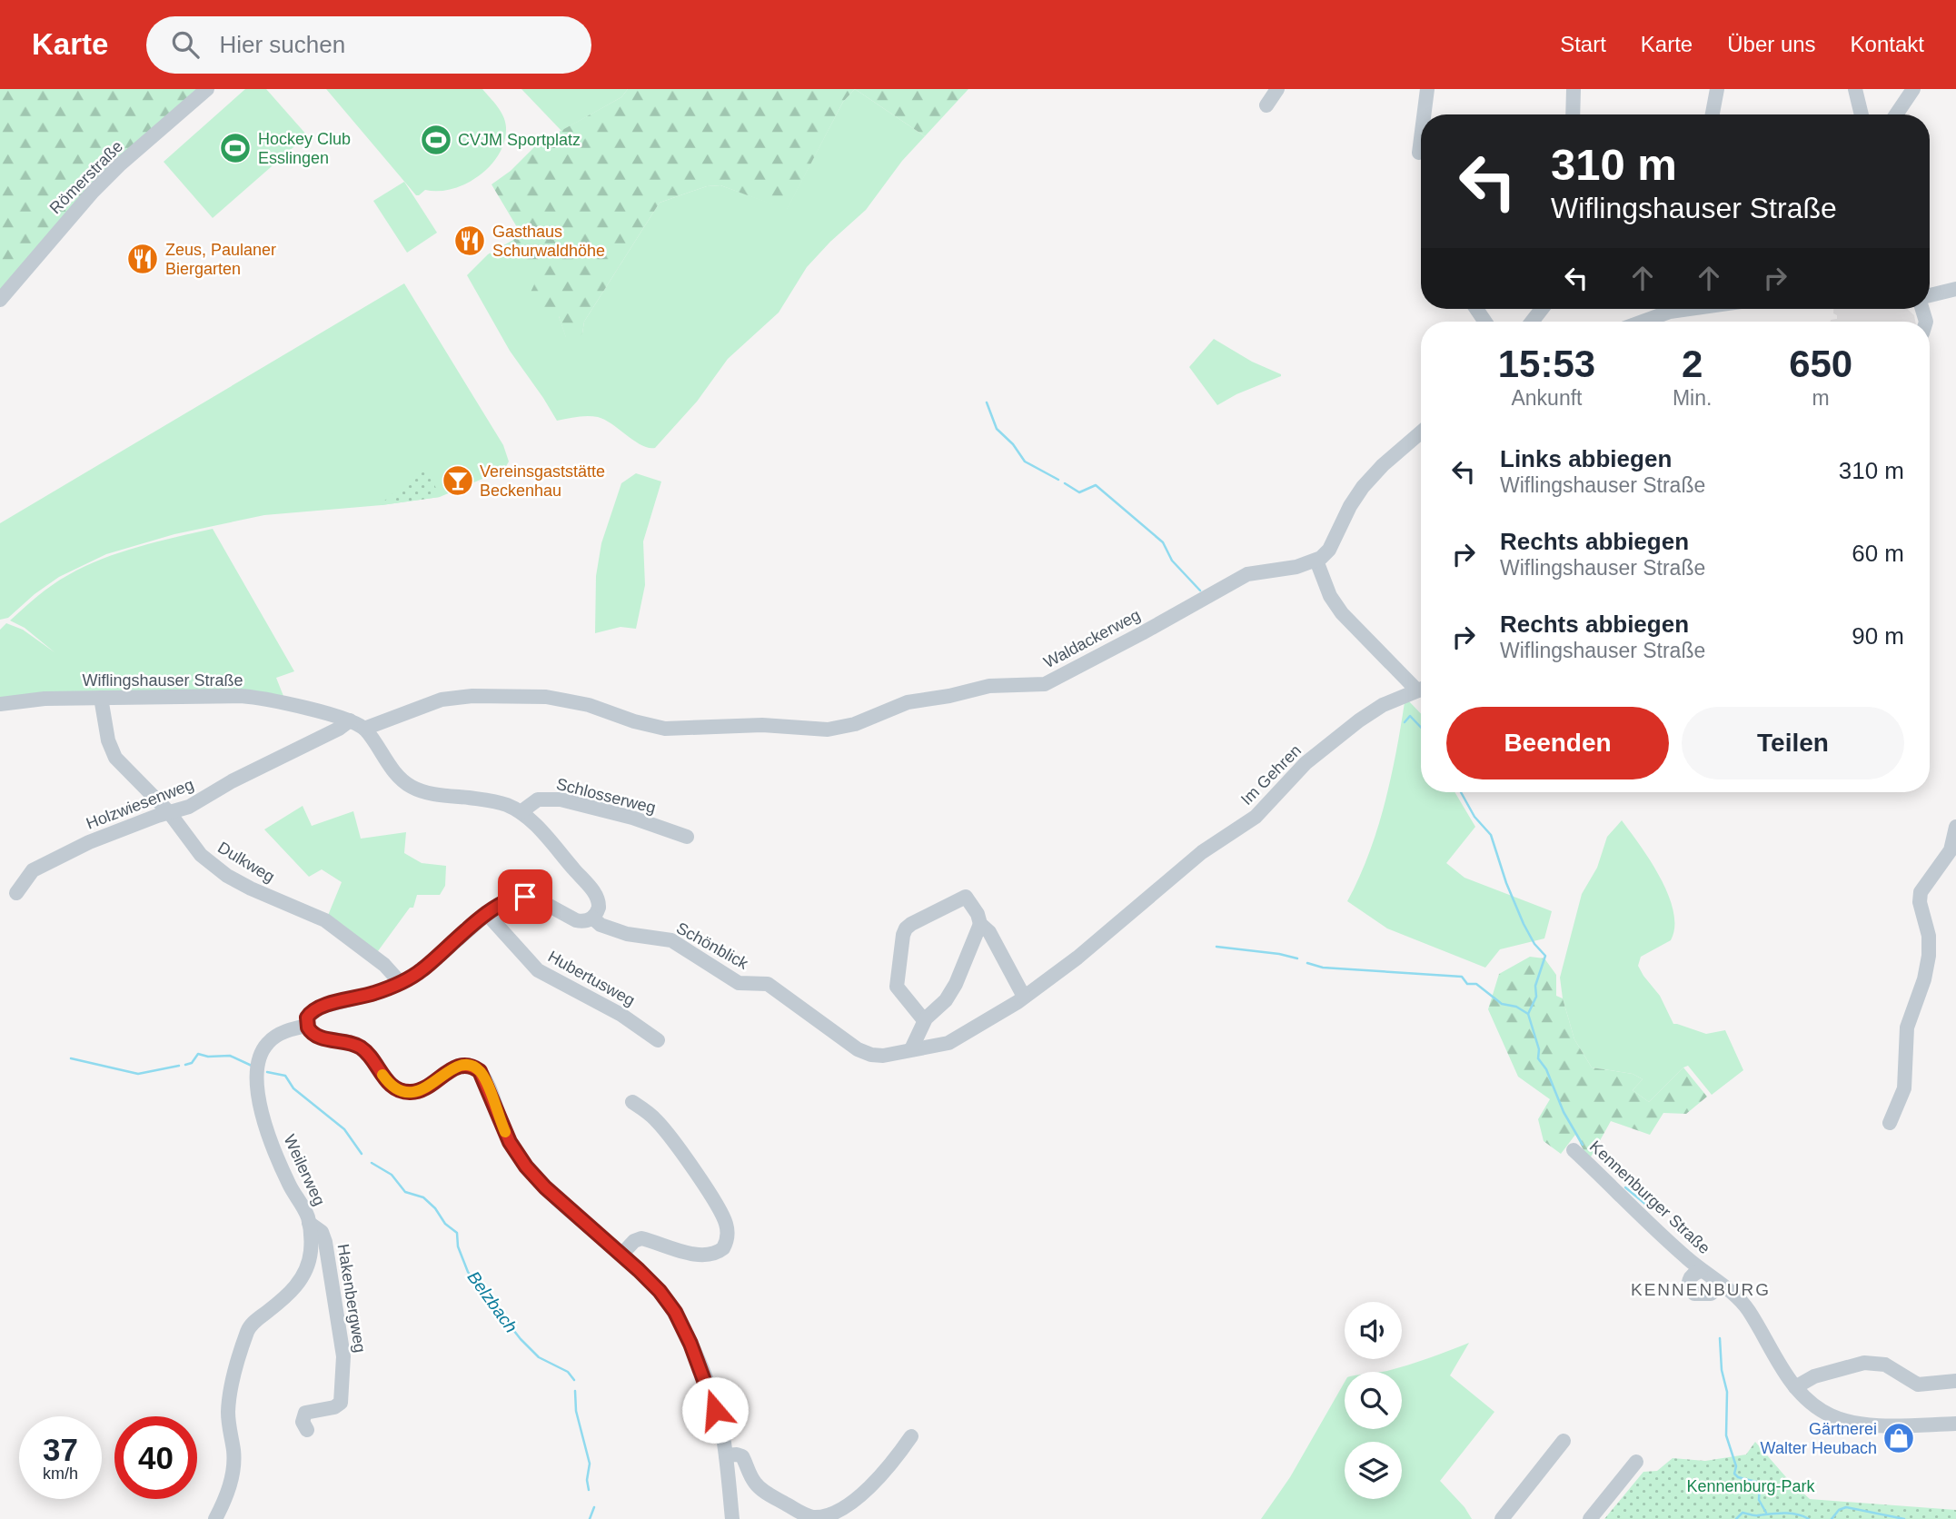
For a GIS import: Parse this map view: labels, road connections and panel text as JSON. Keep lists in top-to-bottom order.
{
  "streets": {
    "street": [
      "Römerstraße",
      "Waldackerweg",
      "Wiflingshauser Straße",
      "Im Gehren",
      "Schlosserweg",
      "Holzwiesenweg",
      "Dulkweg",
      "Schönblick",
      "Hubertusweg",
      "Weilerweg",
      "Kennenburger Straße",
      "Hakenbergweg"
    ]
  },
  "crossings": [
    ["Waldackerweg", "Wiflingshauser Straße"],
    ["Waldackerweg", "Im Gehren"],
    ["Wiflingshauser Straße", "Schlosserweg"],
    ["Wiflingshauser Straße", "Holzwiesenweg"],
    ["Wiflingshauser Straße", "Dulkweg"],
    ["Wiflingshauser Straße", "Schönblick"],
    ["Im Gehren", "Schönblick"],
    ["Holzwiesenweg", "Dulkweg"],
    ["Weilerweg", "Hakenbergweg"]
  ],
  "districts": ["KENNENBURG"],
  "water": ["Belzbach"],
  "parks": ["Kennenburg-Park"],
  "places": {
    "sports": ["CVJM Sportplatz", "Hockey Club Esslingen"],
    "restaurant": ["Gasthaus Schurwaldhöhe", "Zeus, Paulaner Biergarten"],
    "bar": ["Vereinsgaststätte Beckenhau"],
    "shop": ["Gärtnerei Walter Heubach"]
  },
  "page": {
    "header": "Karte",
    "search": "Hier suchen",
    "nav": [
      "Start",
      "Karte",
      "Über uns",
      "Kontakt"
    ],
    "turn": ["310 m", "Wiflingshauser Straße"],
    "eta": [
      "15:53",
      "Ankunft",
      "2",
      "Min.",
      "650",
      "m"
    ],
    "list": [
      {
        "name": "Links abbiegen",
        "note": "Wiflingshauser Straße",
        "value": "310 m"
      },
      {
        "name": "Rechts abbiegen",
        "note": "Wiflingshauser Straße",
        "value": "60 m"
      },
      {
        "name": "Rechts abbiegen",
        "note": "Wiflingshauser Straße",
        "value": "90 m"
      }
    ],
    "buttons": ["Beenden", "Teilen"],
    "speed": "37 km/h",
    "limit": "40"
  }
}
